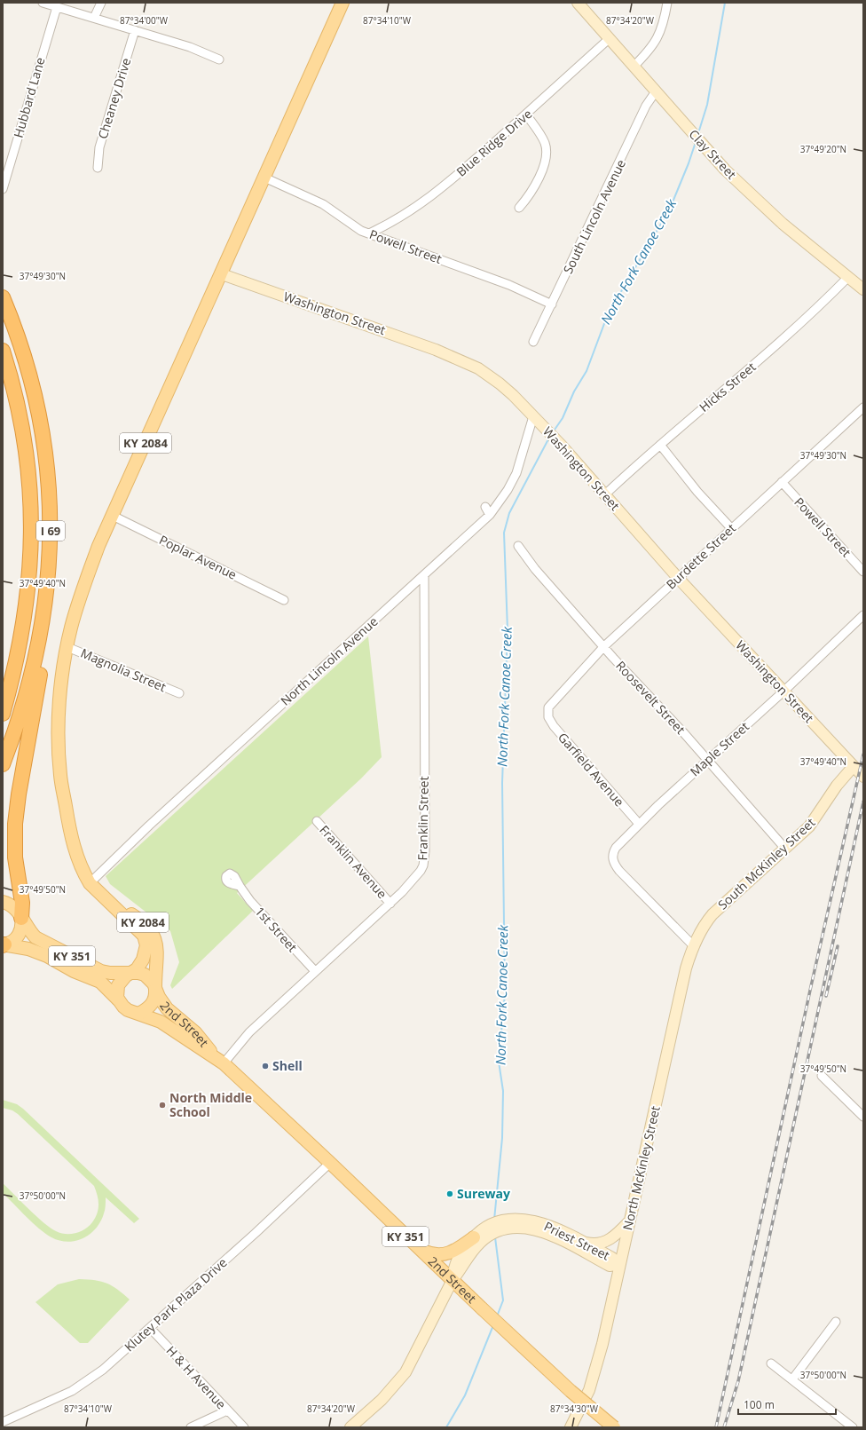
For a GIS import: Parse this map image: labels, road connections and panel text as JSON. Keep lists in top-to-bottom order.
{
  "streets": {
    "highway": ["I 69"],
    "main road": ["KY 2084", "KY 351", "2nd Street"],
    "street": [
      "Hubbard Lane",
      "Cheaney Drive",
      "Blue Ridge Drive",
      "Clay Street",
      "South Lincoln Avenue",
      "Powell Street",
      "Washington Street",
      "Hicks Street",
      "Burdette Street",
      "Poplar Avenue",
      "North Lincoln Avenue",
      "Magnolia Street",
      "Roosevelt Street",
      "Maple Street",
      "Garfield Avenue",
      "Franklin Street",
      "Franklin Avenue",
      "South McKinley Street",
      "1st Street",
      "North McKinley Street",
      "Priest Street",
      "Klutey Park Plaza Drive",
      "H & H Avenue"
    ]
  },
  "crossings": [
    ["Blue Ridge Drive", "Clay Street"],
    ["Blue Ridge Drive", "Powell Street"],
    ["Clay Street", "South Lincoln Avenue"],
    ["Clay Street", "Hicks Street"],
    ["South Lincoln Avenue", "Powell Street"],
    ["Powell Street", "KY 2084"],
    ["Powell Street", "Burdette Street"],
    ["Washington Street", "Hicks Street"],
    ["Washington Street", "KY 2084"],
    ["Washington Street", "Burdette Street"],
    ["Washington Street", "North Lincoln Avenue"],
    ["Washington Street", "Maple Street"],
    ["Washington Street", "South McKinley Street"],
    ["KY 2084", "Poplar Avenue"],
    ["KY 2084", "North Lincoln Avenue"],
    ["KY 2084", "Magnolia Street"],
    ["KY 2084", "2nd Street"],
    ["Burdette Street", "Roosevelt Street"],
    ["Burdette Street", "Garfield Avenue"],
    ["North Lincoln Avenue", "Franklin Street"],
    ["Roosevelt Street", "Maple Street"],
    ["Roosevelt Street", "South McKinley Street"],
    ["Maple Street", "Garfield Avenue"],
    ["Maple Street", "South McKinley Street"],
    ["Maple Street", "North McKinley Street"],
    ["Franklin Street", "Franklin Avenue"],
    ["Franklin Street", "1st Street"],
    ["Franklin Street", "2nd Street"],
    ["South McKinley Street", "North McKinley Street"],
    ["2nd Street", "Priest Street"],
    ["2nd Street", "Klutey Park Plaza Drive"],
    ["North McKinley Street", "Priest Street"],
    ["Klutey Park Plaza Drive", "H & H Avenue"]
  ],
  "water": ["North Fork Canoe Creek"],
  "places": ["Shell", "North Middle School", "Sureway"],
  "scale_bar": "100 m",
  "coordinates": [
    "87°34'00\"W",
    "87°34'10\"W",
    "87°34'20\"W",
    "37°49'20\"N",
    "37°49'30\"N",
    "37°49'40\"N",
    "37°49'50\"N",
    "37°50'00\"N",
    "87°34'30\"W"
  ]
}
